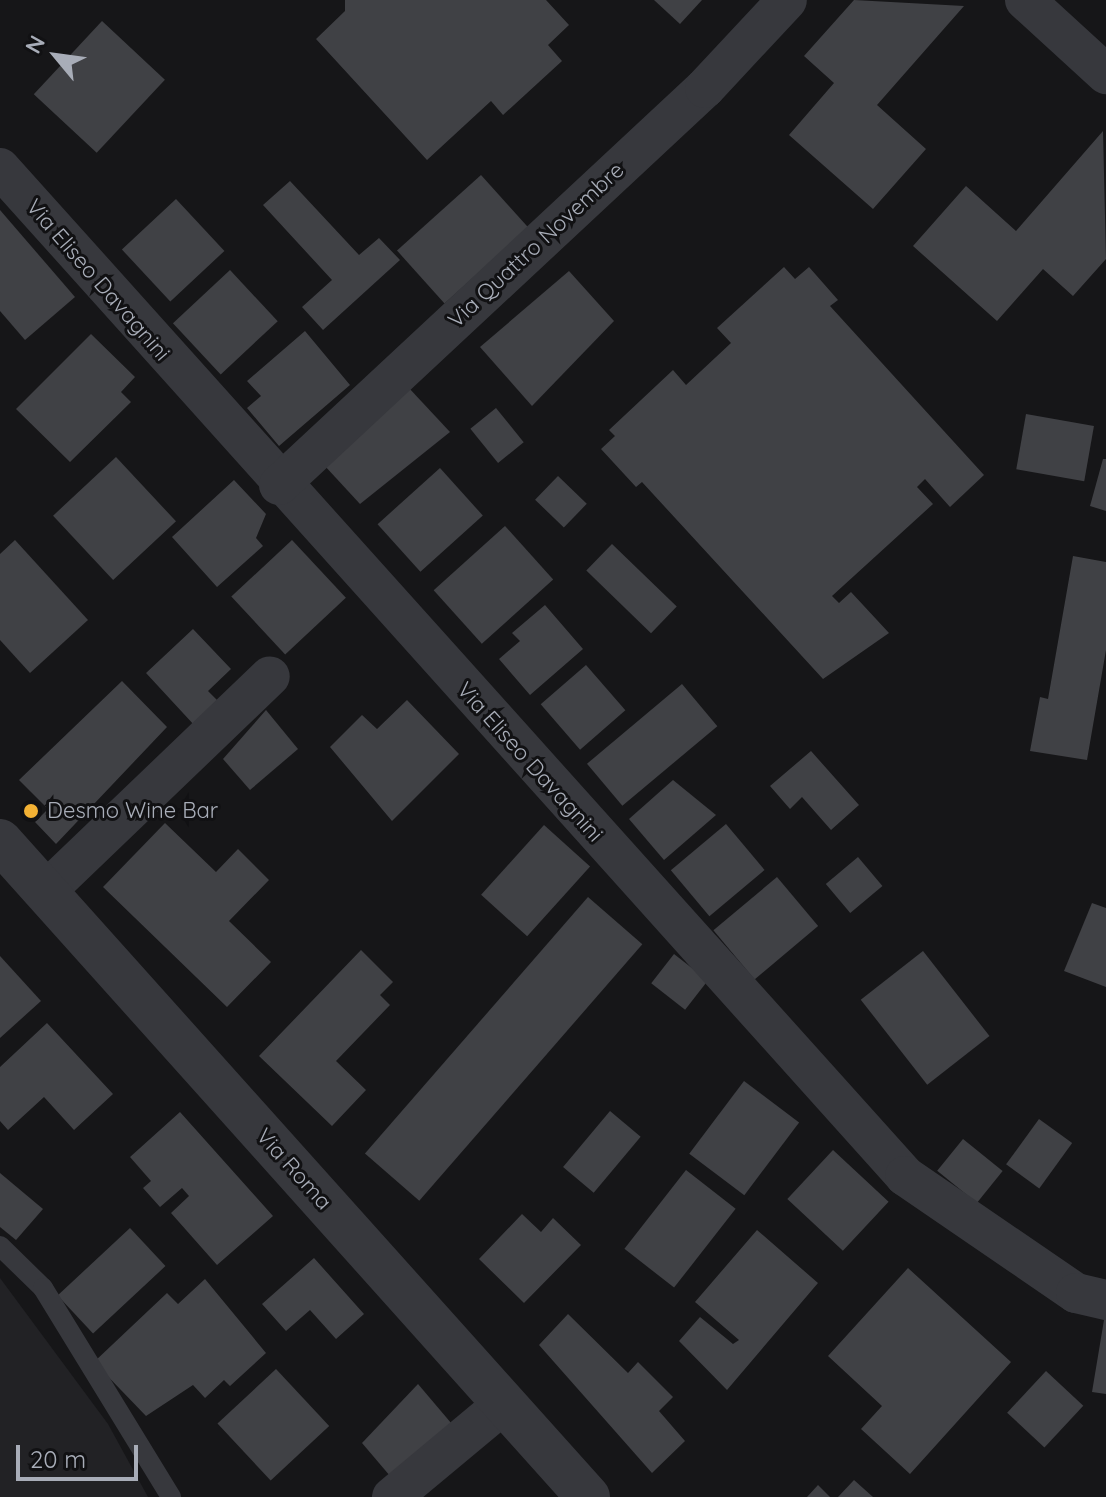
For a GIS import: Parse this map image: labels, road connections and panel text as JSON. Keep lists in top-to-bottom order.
{
  "streets": {
    "street": ["Via Quattro Novembre", "Via Eliseo Davagnini", "Via Roma"]
  },
  "crossings": [
    ["Via Quattro Novembre", "Via Eliseo Davagnini"]
  ],
  "places": ["Desmo Wine Bar"],
  "scale_bar": "20 m",
  "north": "top left"
}
